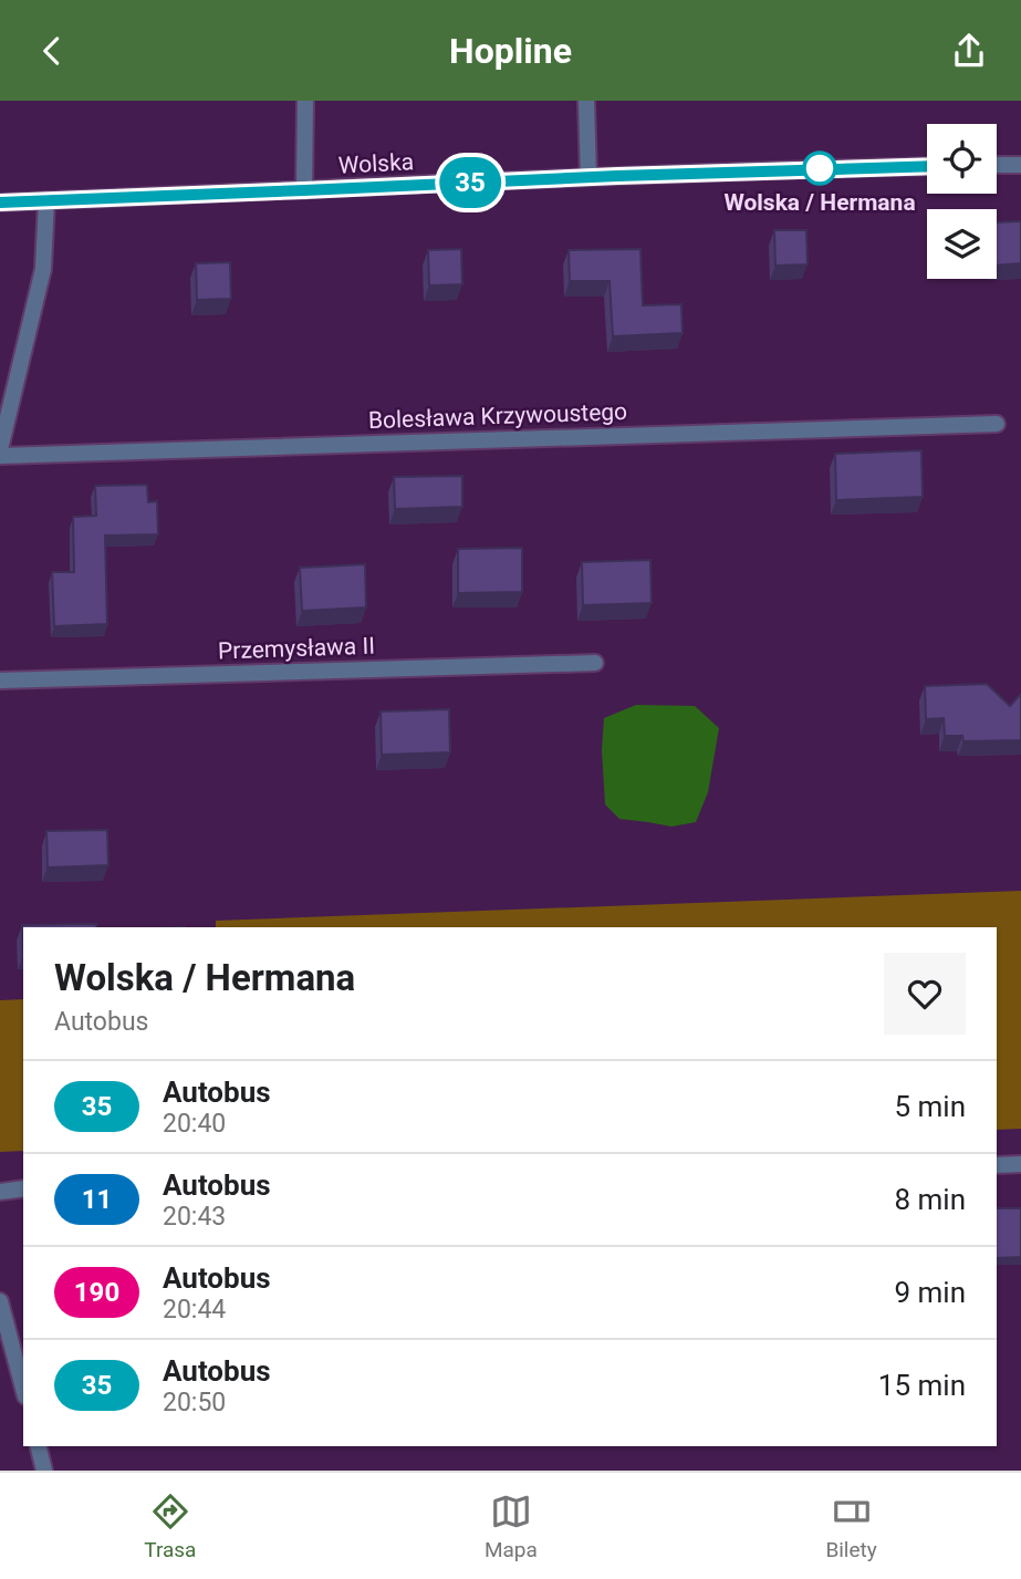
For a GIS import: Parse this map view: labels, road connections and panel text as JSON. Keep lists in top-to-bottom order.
{
  "streets": {
    "street": ["Wolska", "Bolesława Krzywoustego", "Przemysława II"]
  },
  "places": ["Wolska / Hermana"],
  "lines": ["bus line 35"],
  "page": {
    "header": "Hopline",
    "on_map": "35",
    "heading": ["Wolska / Hermana", "Autobus"],
    "list": [
      {
        "mark": "35",
        "name": "Autobus",
        "note": "20:40",
        "value": "5 min"
      },
      {
        "mark": "11",
        "name": "Autobus",
        "note": "20:43",
        "value": "8 min"
      },
      {
        "mark": "190",
        "name": "Autobus",
        "note": "20:44",
        "value": "9 min"
      },
      {
        "mark": "35",
        "name": "Autobus",
        "note": "20:50",
        "value": "15 min"
      }
    ],
    "tabs": ["Trasa", "Mapa", "Bilety"]
  }
}
